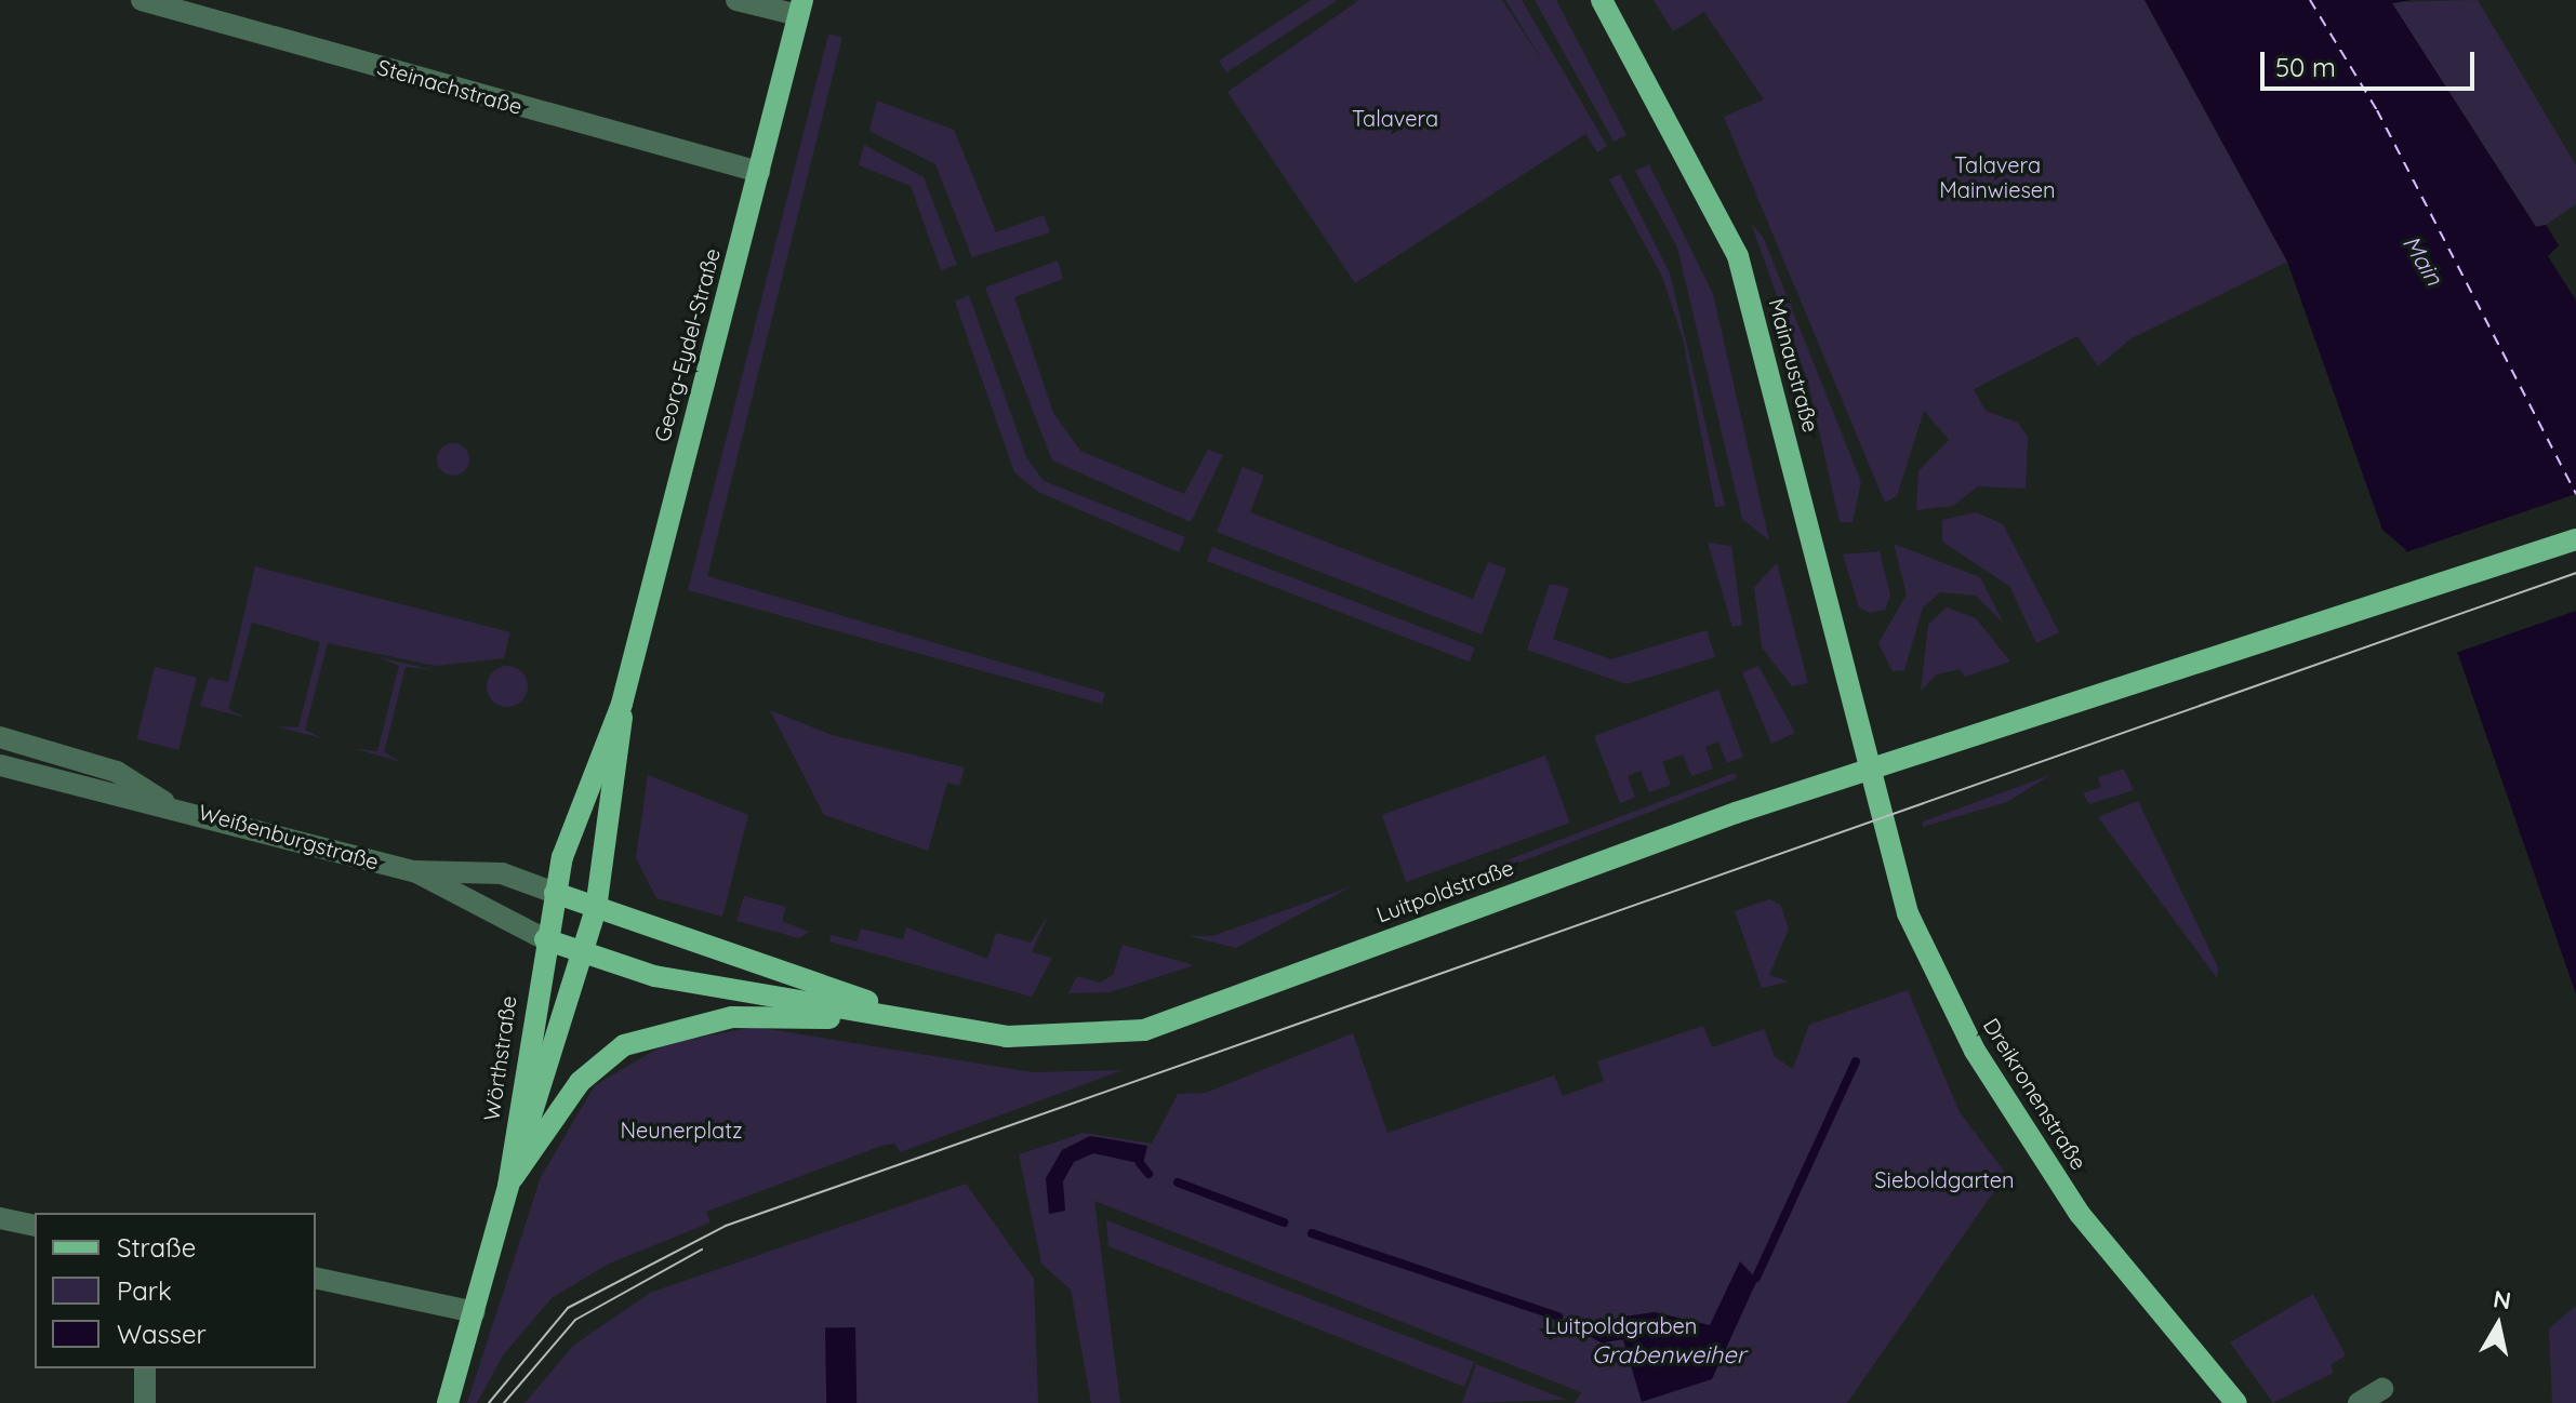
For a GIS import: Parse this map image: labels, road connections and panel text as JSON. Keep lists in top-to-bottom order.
{
  "streets": {
    "main road": [
      "Georg-Eydel-Straße",
      "Mainaustraße",
      "Luitpoldstraße",
      "Wörthstraße",
      "Dreikronenstraße"
    ],
    "street": ["Steinachstraße", "Weißenburgstraße"]
  },
  "crossings": [
    ["Steinachstraße", "Georg-Eydel-Straße"],
    ["Georg-Eydel-Straße", "Weißenburgstraße"],
    ["Georg-Eydel-Straße", "Wörthstraße"],
    ["Mainaustraße", "Luitpoldstraße"],
    ["Mainaustraße", "Dreikronenstraße"],
    ["Weißenburgstraße", "Wörthstraße"],
    ["Luitpoldstraße", "Dreikronenstraße"]
  ],
  "water": ["Main", "Grabenweiher"],
  "parks": [
    "Talavera",
    "Talavera Mainwiesen",
    "Neunerplatz",
    "Sieboldgarten",
    "Luitpoldgraben"
  ],
  "legend": ["Straße", "Park", "Wasser"],
  "scale_bar": "50 m",
  "north": "top"
}
